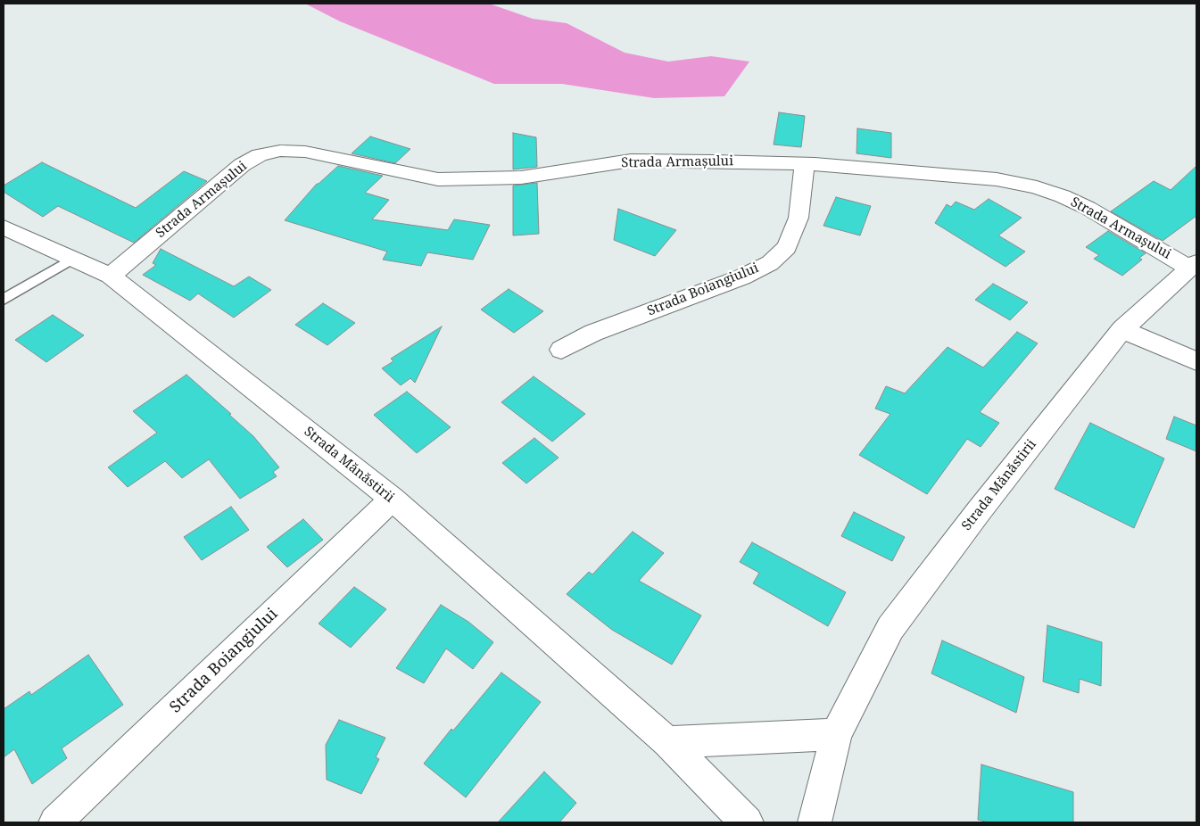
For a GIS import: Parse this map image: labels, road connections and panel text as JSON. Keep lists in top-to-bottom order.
{
  "streets": {
    "street": ["Strada Armașului", "Strada Boiangiului", "Strada Mănăstirii"]
  },
  "crossings": [
    ["Strada Armașului", "Strada Boiangiului"],
    ["Strada Armașului", "Strada Mănăstirii"],
    ["Strada Boiangiului", "Strada Mănăstirii"]
  ]
}
